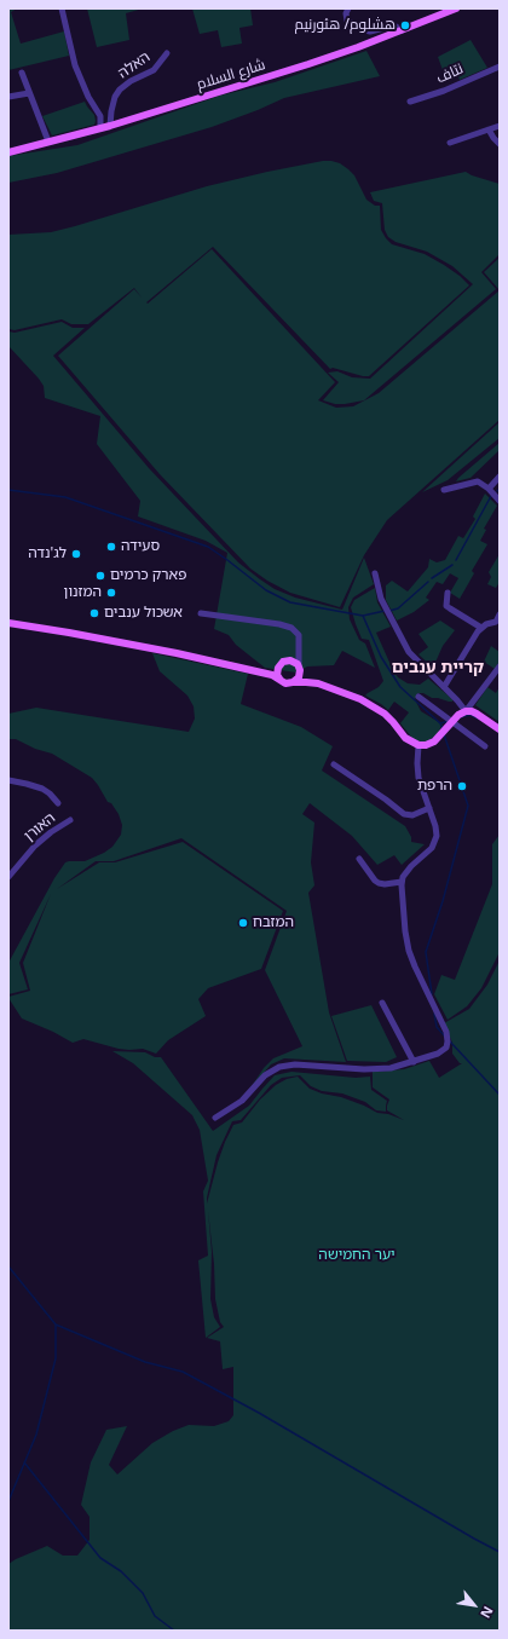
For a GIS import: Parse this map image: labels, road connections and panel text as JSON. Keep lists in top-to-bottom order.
{
  "streets": {
    "main road": ["شارع السلام"],
    "street": ["האלה", "نتاف", "האורן"]
  },
  "crossings": [
    ["האלה", "شارع السلام"]
  ],
  "districts": ["קריית ענבים"],
  "parks": ["יער החמישה"],
  "places": [
    "هشلوم/ هئورنيم",
    "סעידה",
    "לג'נדה",
    "פארק כרמים",
    "המזנון",
    "אשכול ענבים",
    "הרפת",
    "המזבח"
  ],
  "north": "bottom right"
}
